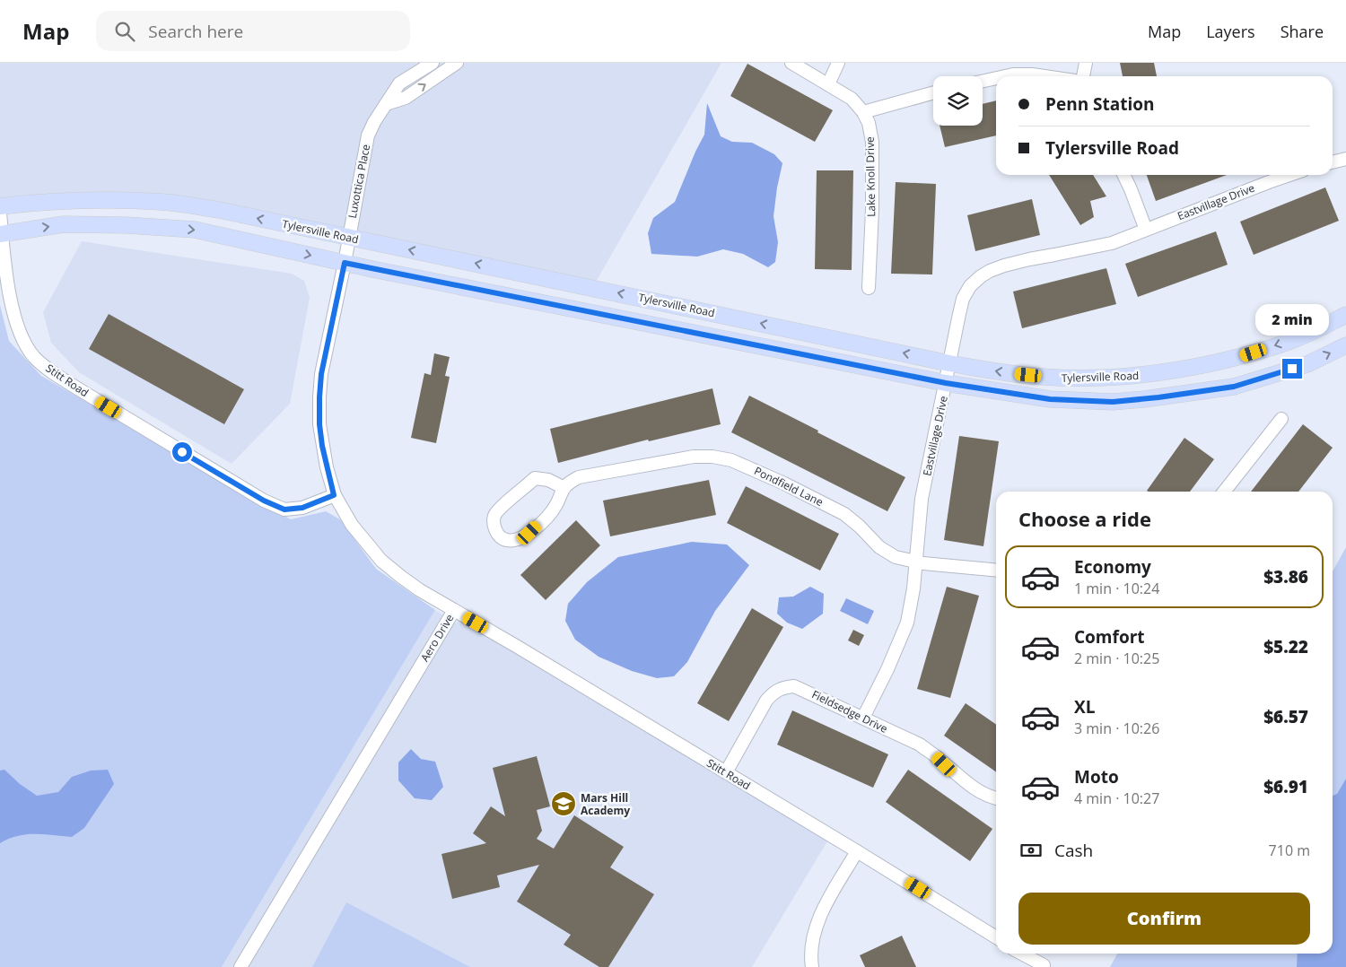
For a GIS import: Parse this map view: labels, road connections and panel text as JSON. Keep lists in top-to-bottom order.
{
  "streets": {
    "main road": ["Tylersville Road"],
    "street": [
      "Lake Knoll Drive",
      "Luxottica Place",
      "Eastvillage Drive",
      "Stitt Road",
      "Pondfield Lane",
      "Aero Drive",
      "Fieldsedge Drive"
    ]
  },
  "crossings": [
    ["Luxottica Place", "Tylersville Road"],
    ["Luxottica Place", "Aero Drive"],
    ["Eastvillage Drive", "Tylersville Road"],
    ["Eastvillage Drive", "Pondfield Lane"],
    ["Eastvillage Drive", "Fieldsedge Drive"],
    ["Tylersville Road", "Stitt Road"],
    ["Tylersville Road", "Aero Drive"],
    ["Stitt Road", "Aero Drive"],
    ["Stitt Road", "Fieldsedge Drive"]
  ],
  "places": {
    "school or university": ["Mars Hill Academy"]
  },
  "page": {
    "header": "Map",
    "search": "Search here",
    "nav": ["Map", "Layers", "Share"],
    "banner": ["Penn Station", "Tylersville Road"],
    "bubble": "2 min",
    "heading": "Choose a ride",
    "list": [
      {
        "name": "Economy",
        "note": "1 min · 10:24",
        "value": "$3.86"
      },
      {
        "name": "Comfort",
        "note": "2 min · 10:25",
        "value": "$5.22"
      },
      {
        "name": "XL",
        "note": "3 min · 10:26",
        "value": "$6.57"
      },
      {
        "name": "Moto",
        "note": "4 min · 10:27",
        "value": "$6.91"
      }
    ],
    "pay": ["Cash", "710 m"],
    "buttons": "Confirm"
  }
}
